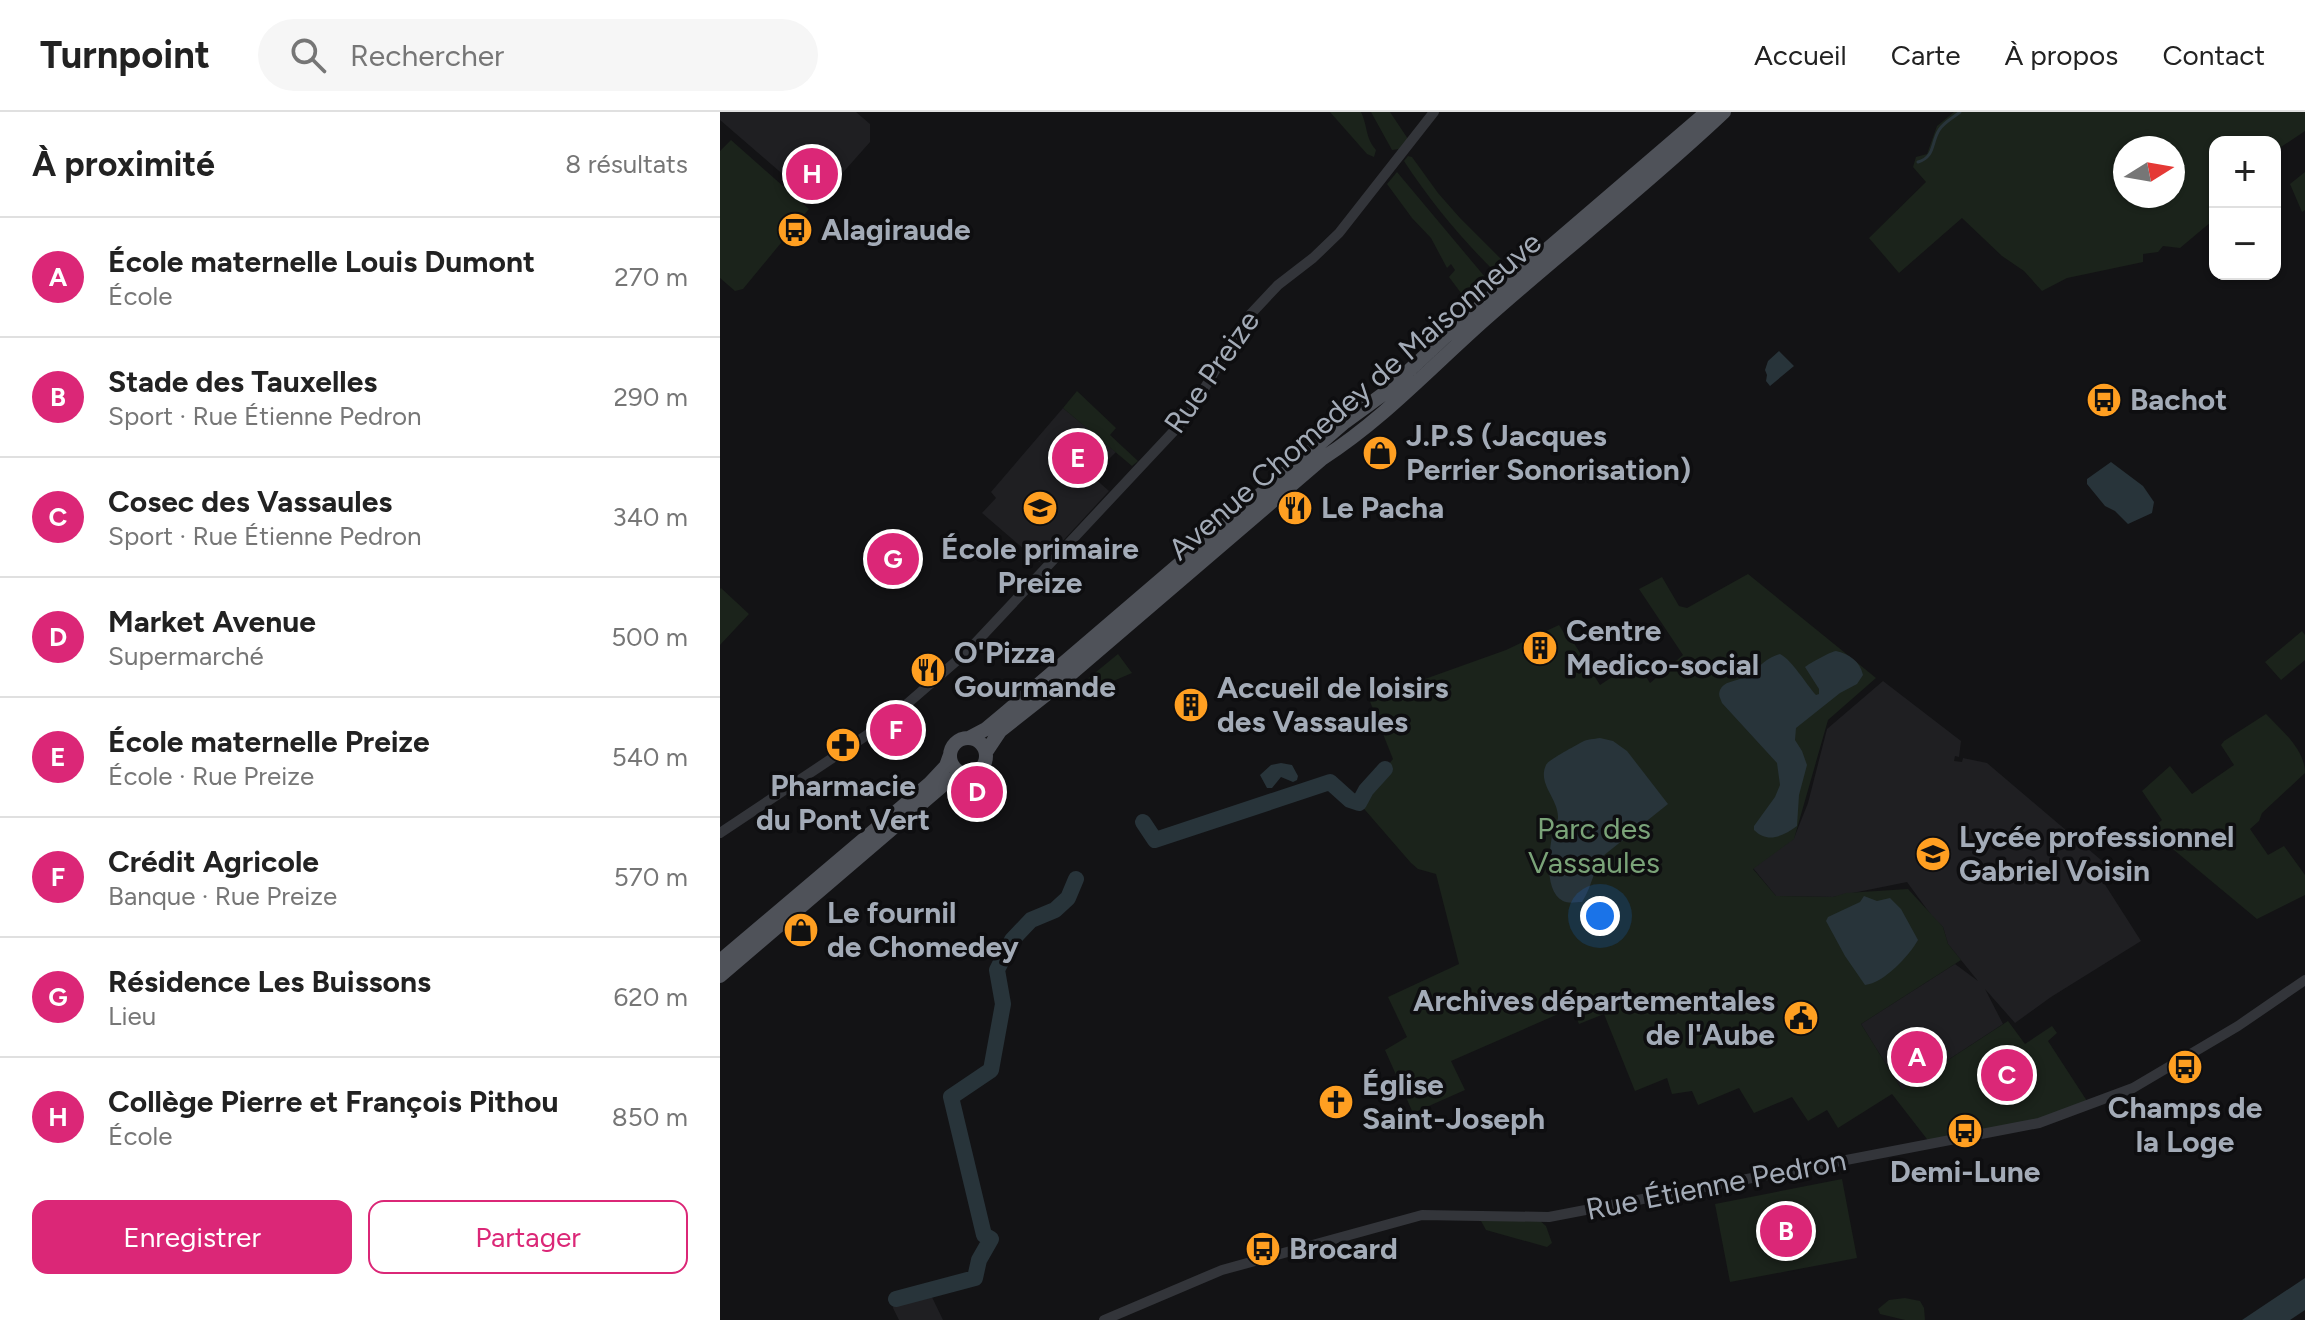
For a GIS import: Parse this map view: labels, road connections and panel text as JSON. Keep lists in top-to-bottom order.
{
  "streets": {
    "main road": ["Avenue Chomedey de Maisonneuve"],
    "street": ["Rue Preize", "Rue Étienne Pedron"]
  },
  "parks": ["Parc des Vassaules"],
  "places": {
    "bus stop": [
      "Alagiraude",
      "Bachot",
      "Champs de la Loge",
      "Demi-Lune",
      "Brocard"
    ],
    "shop": ["J.P.S (Jacques Perrier Sonorisation)", "Le fournil de Chomedey"],
    "school or university": ["École primaire Preize", "Lycée professionnel Gabriel Voisin"],
    "restaurant": ["Le Pacha", "O'Pizza Gourmande"],
    "building": ["Centre Medico-social", "Accueil de loisirs des Vassaules"],
    "pharmacy": ["Pharmacie du Pont Vert"],
    "public building": ["Archives départementales de l'Aube"],
    "church": ["Église Saint-Joseph"]
  },
  "north": "right",
  "page": {
    "header": "Turnpoint",
    "search": "Rechercher",
    "nav": [
      "Accueil",
      "Carte",
      "À propos",
      "Contact"
    ],
    "heading": ["À proximité", "8 résultats"],
    "map_buttons": ["+", "−"],
    "pins": [
      "H",
      "E",
      "G",
      "F",
      "D",
      "A",
      "C",
      "B"
    ],
    "list": [
      {
        "mark": "A",
        "name": "École maternelle Louis Dumont",
        "note": "École",
        "value": "270 m"
      },
      {
        "mark": "B",
        "name": "Stade des Tauxelles",
        "note": "Sport · Rue Étienne Pedron",
        "value": "290 m"
      },
      {
        "mark": "C",
        "name": "Cosec des Vassaules",
        "note": "Sport · Rue Étienne Pedron",
        "value": "340 m"
      },
      {
        "mark": "D",
        "name": "Market Avenue",
        "note": "Supermarché",
        "value": "500 m"
      },
      {
        "mark": "E",
        "name": "École maternelle Preize",
        "note": "École · Rue Preize",
        "value": "540 m"
      },
      {
        "mark": "F",
        "name": "Crédit Agricole",
        "note": "Banque · Rue Preize",
        "value": "570 m"
      },
      {
        "mark": "G",
        "name": "Résidence Les Buissons",
        "note": "Lieu",
        "value": "620 m"
      },
      {
        "mark": "H",
        "name": "Collège Pierre et François Pithou",
        "note": "École",
        "value": "850 m"
      }
    ],
    "buttons": ["Enregistrer", "Partager"]
  }
}
